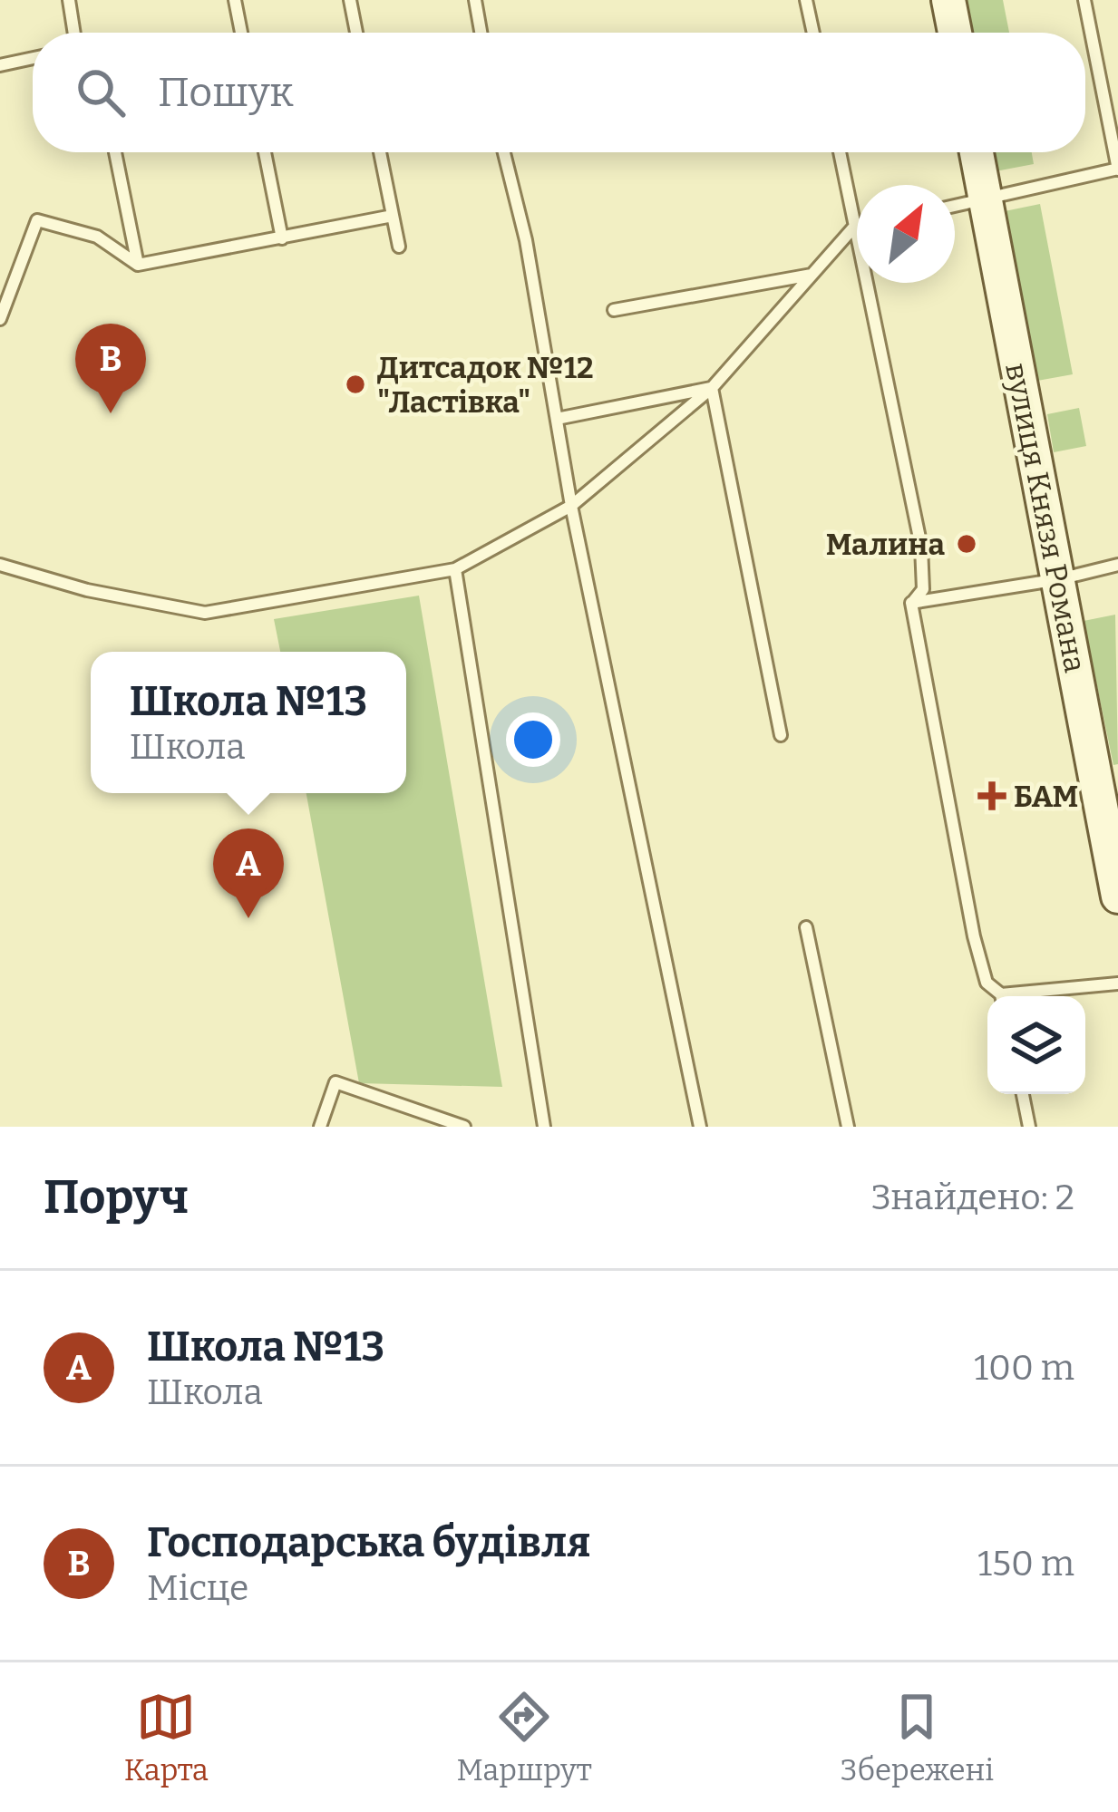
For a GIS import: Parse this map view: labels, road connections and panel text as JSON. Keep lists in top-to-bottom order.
{
  "streets": {
    "street": ["вулиця Князя Романа"]
  },
  "places": {
    "other": ["Дитсадок №12 \"Ластівка\"", "Малина"],
    "health": ["БАМ"]
  },
  "north": "top right",
  "page": {
    "search": "Пошук",
    "pins": ["B", "A"],
    "popup": ["Школа №13", "Школа"],
    "heading": ["Поруч", "Знайдено: 2"],
    "list": [
      {
        "mark": "A",
        "name": "Школа №13",
        "note": "Школа",
        "value": "100 m"
      },
      {
        "mark": "B",
        "name": "Господарська будівля",
        "note": "Місце",
        "value": "150 m"
      }
    ],
    "nav": ["Карта", "Маршрут", "Збережені"]
  }
}
